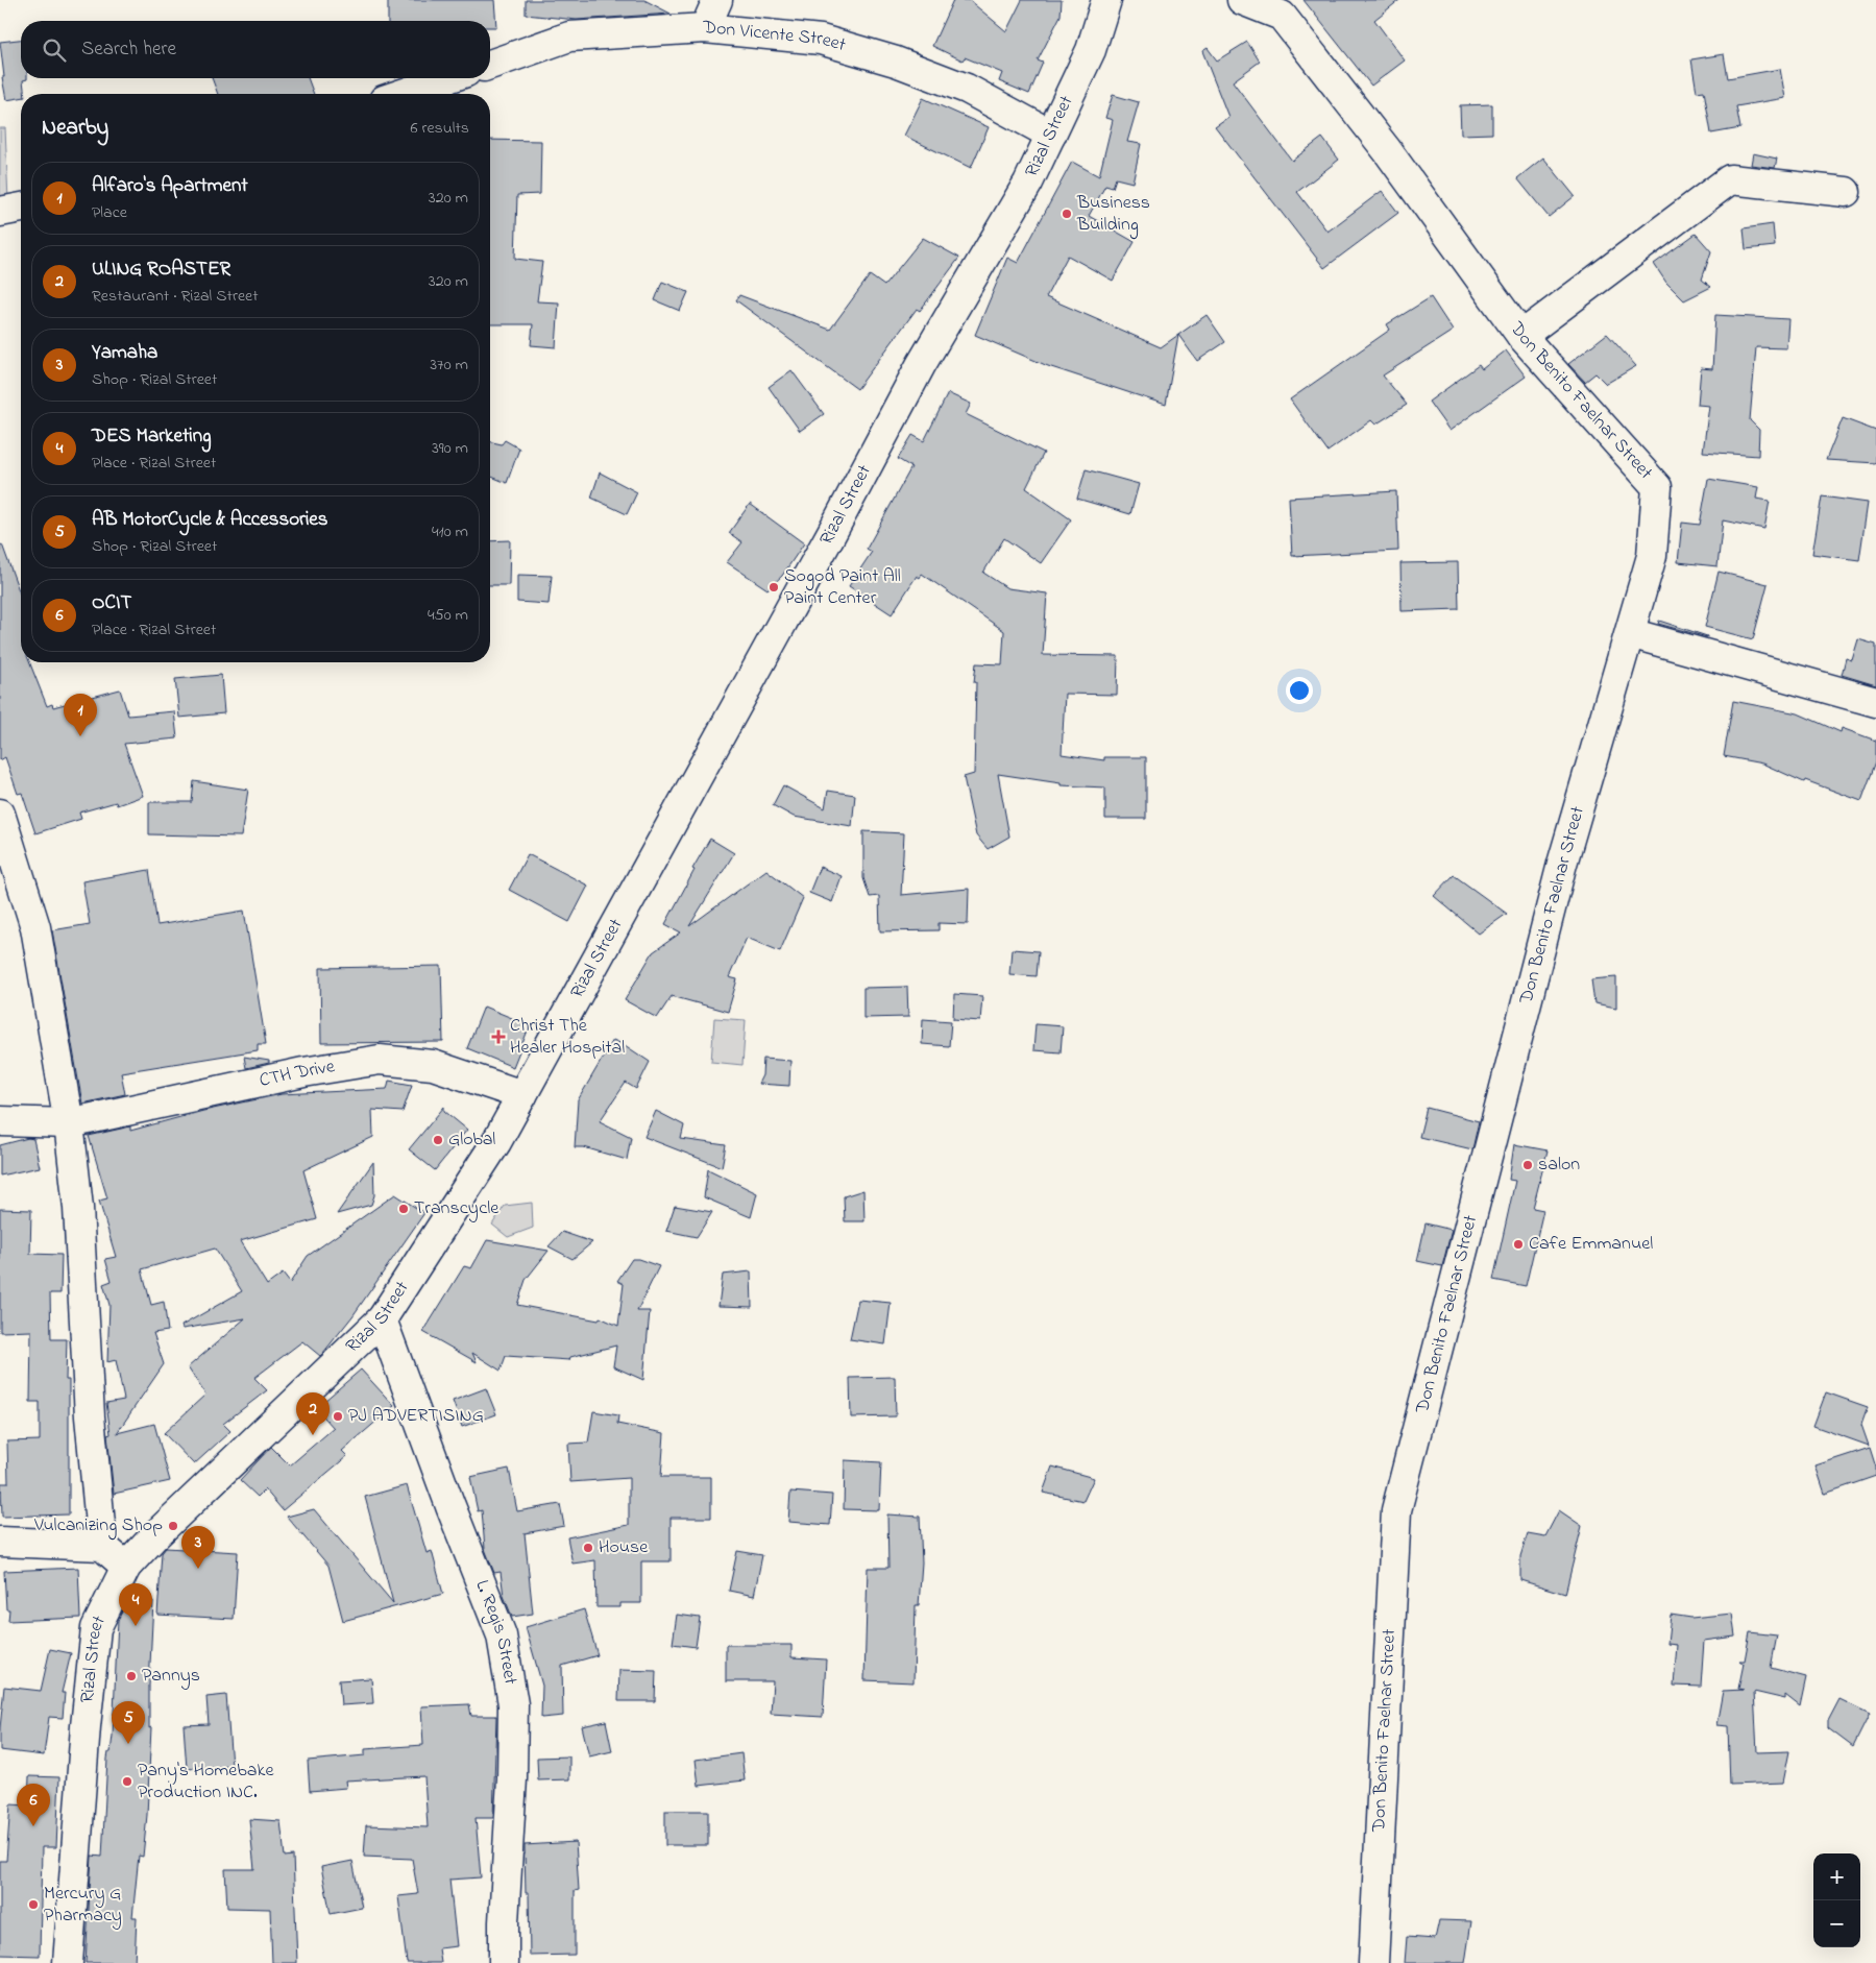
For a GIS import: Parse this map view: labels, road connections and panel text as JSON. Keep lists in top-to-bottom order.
{
  "streets": {
    "street": [
      "Don Vicente Street",
      "Rizal Street",
      "Don Benito Faelnar Street",
      "CTH Drive",
      "L. Regis Street"
    ]
  },
  "crossings": [
    ["Don Vicente Street", "Rizal Street"],
    ["Rizal Street", "CTH Drive"],
    ["Rizal Street", "L. Regis Street"]
  ],
  "places": {
    "other": [
      "Business Building",
      "Sogod Paint All Paint Center",
      "Global",
      "salon",
      "Transcycle",
      "Cafe Emmanuel",
      "PJ ADVERTISING",
      "Vulcanizing Shop",
      "House",
      "Pannys",
      "Pany's Homebake Production INC.",
      "Mercury G Pharmacy"
    ],
    "health": ["Christ The Healer Hospital"]
  },
  "page": {
    "search": "Search here",
    "heading": ["Nearby", "6 results"],
    "list": [
      {
        "mark": "1",
        "name": "Alfaro's Apartment",
        "note": "Place",
        "value": "320 m"
      },
      {
        "mark": "2",
        "name": "ULING ROASTER",
        "note": "Restaurant · Rizal Street",
        "value": "320 m"
      },
      {
        "mark": "3",
        "name": "Yamaha",
        "note": "Shop · Rizal Street",
        "value": "370 m"
      },
      {
        "mark": "4",
        "name": "DES Marketing",
        "note": "Place · Rizal Street",
        "value": "390 m"
      },
      {
        "mark": "5",
        "name": "AB MotorCycle & Accessories",
        "note": "Shop · Rizal Street",
        "value": "410 m"
      },
      {
        "mark": "6",
        "name": "OCIT",
        "note": "Place · Rizal Street",
        "value": "450 m"
      }
    ],
    "pins": [
      "1",
      "2",
      "3",
      "4",
      "5",
      "6"
    ],
    "map_buttons": ["+", "−"]
  }
}
